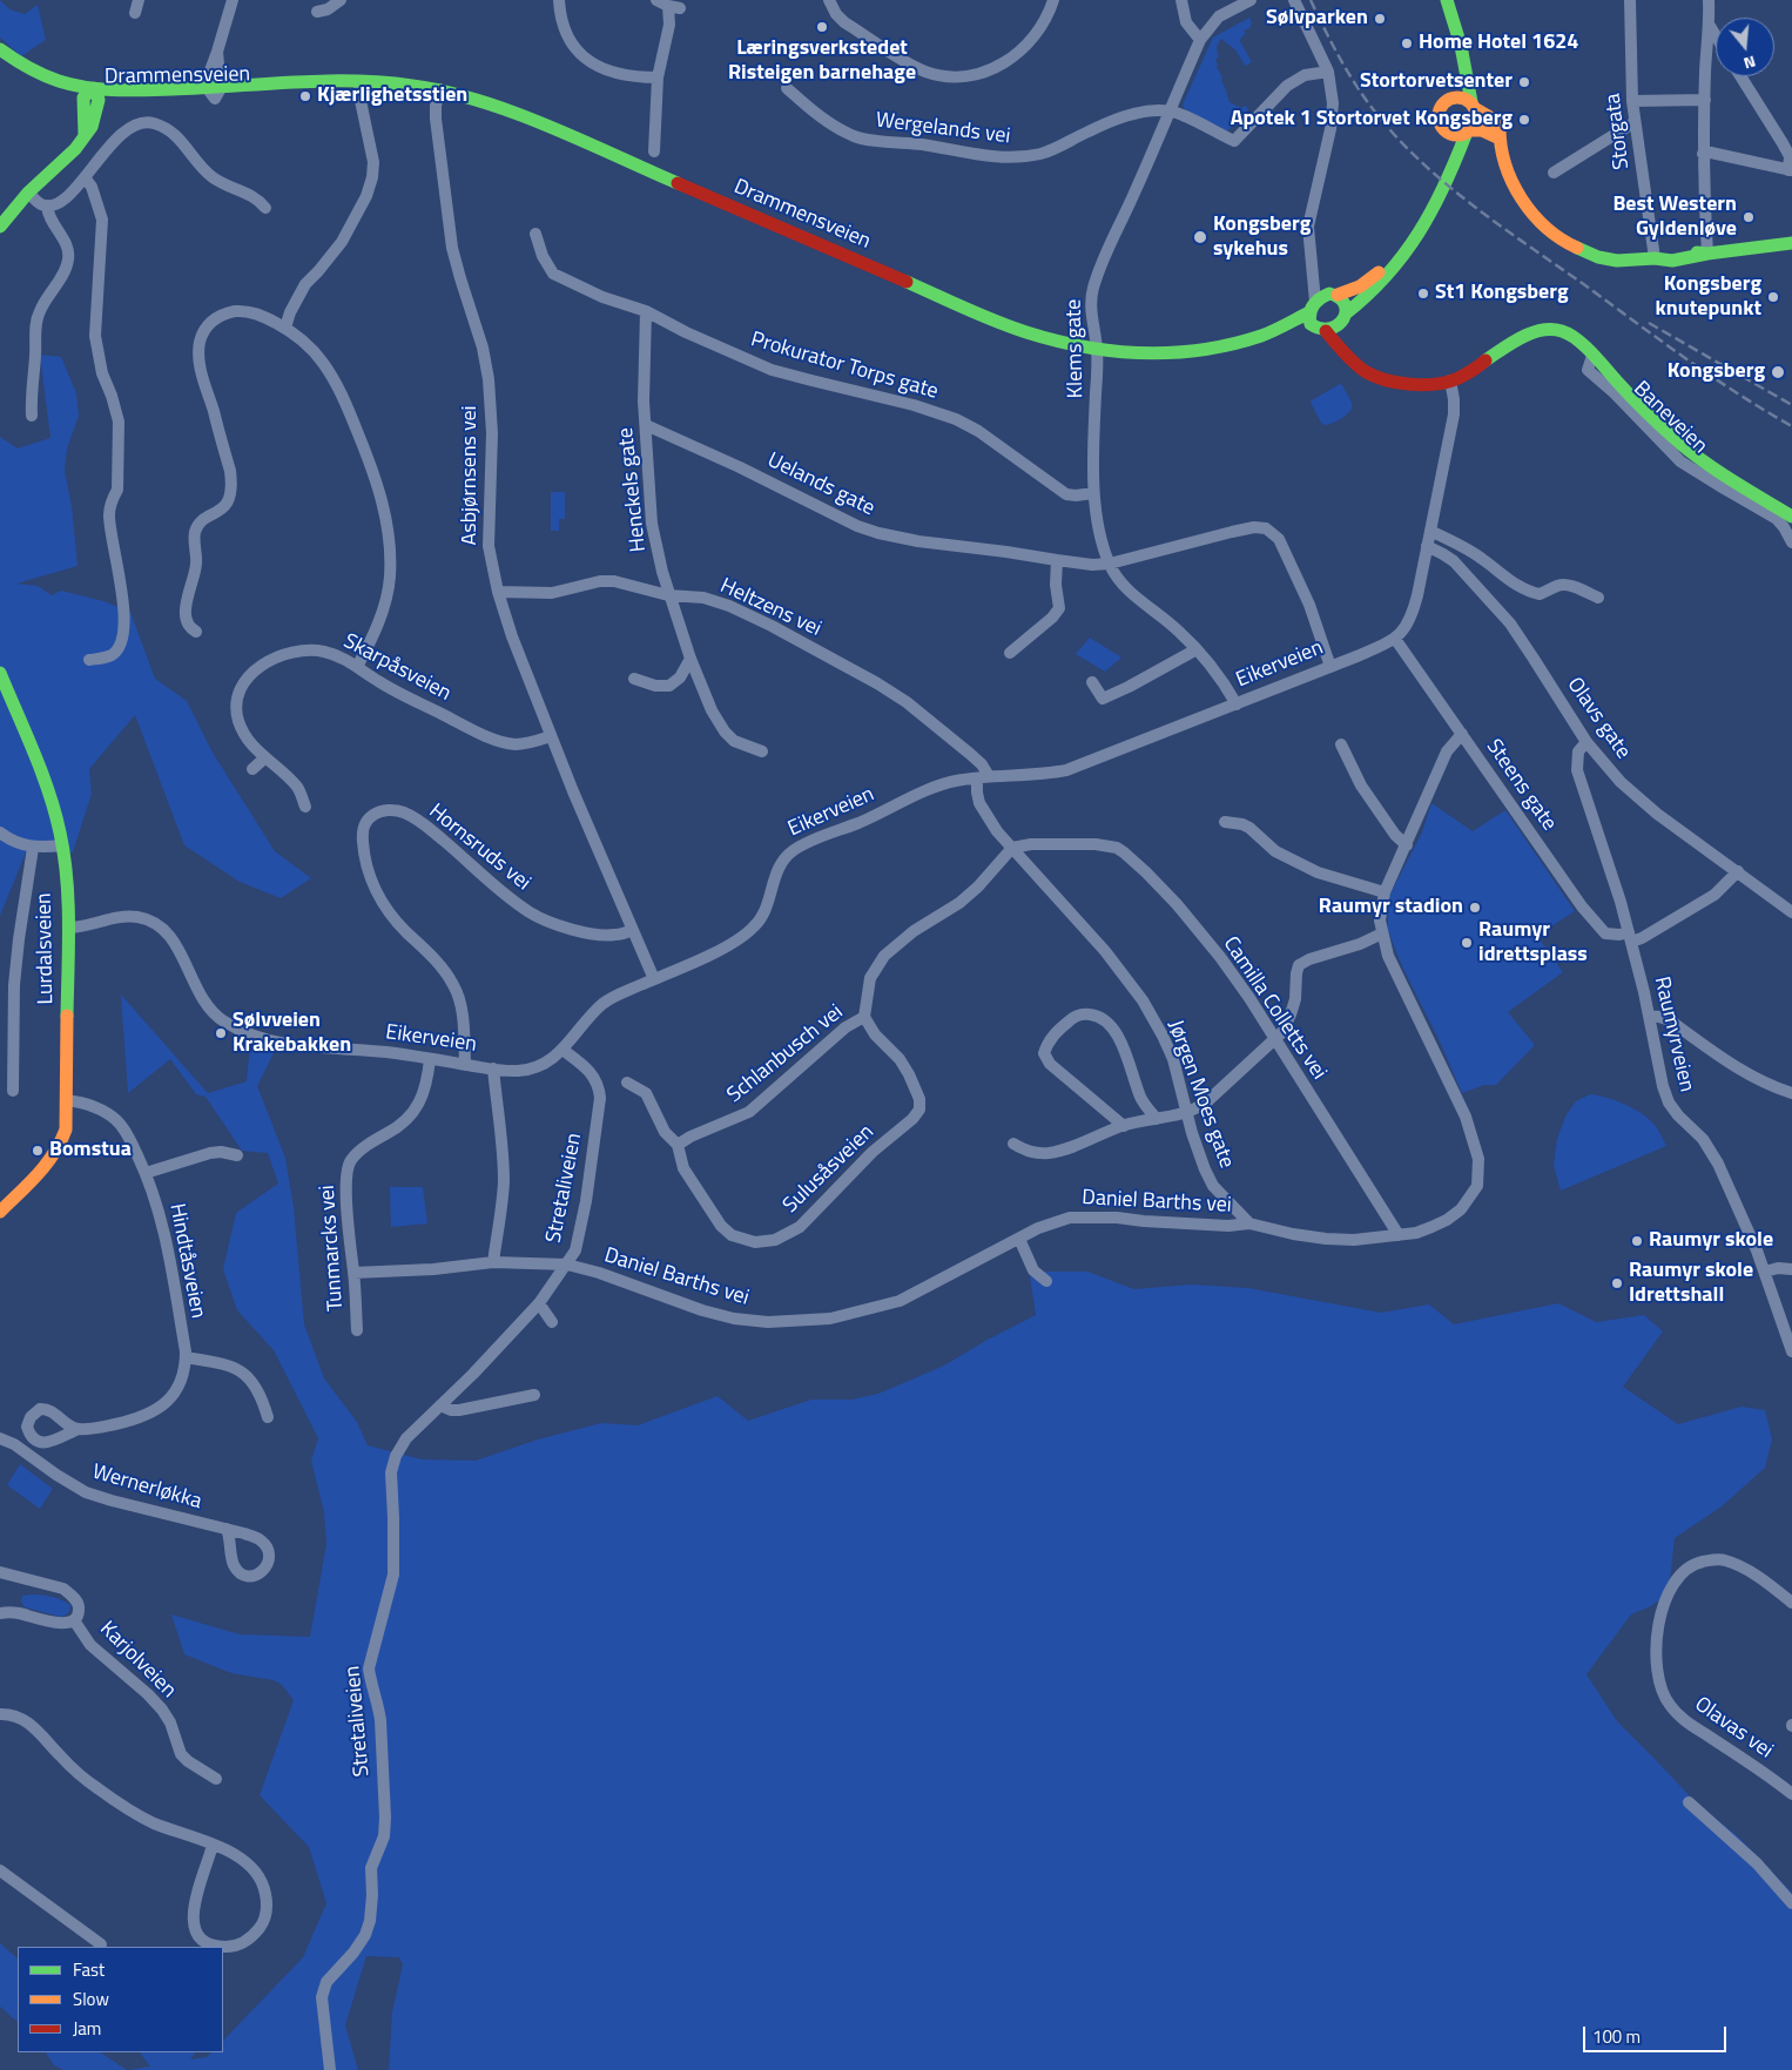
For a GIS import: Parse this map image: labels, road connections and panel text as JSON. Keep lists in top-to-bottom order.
{
  "streets": {
    "main road": ["Drammensveien", "Baneveien", "Lurdalsveien"],
    "street": [
      "Wergelands vei",
      "Storgata",
      "Klems gate",
      "Prokurator Torps gate",
      "Asbjørnsens vei",
      "Uelands gate",
      "Henckels gate",
      "Heltzens vei",
      "Eikerveien",
      "Skarpåsveien",
      "Olavs gate",
      "Steens gate",
      "Hornsruds vei",
      "Camilla Colletts vei",
      "Raumyrveien",
      "Schlanbusch vei",
      "Jørgen Moes gate",
      "Sulusåsveien",
      "Stretaliveien",
      "Daniel Barths vei",
      "Tunmarcks vei",
      "Hindtåsveien",
      "Wernerløkka",
      "Karjolveien",
      "Olavas vei"
    ]
  },
  "crossings": [
    ["Drammensveien", "Klems gate"],
    ["Drammensveien", "Asbjørnsens vei"],
    ["Wergelands vei", "Klems gate"],
    ["Klems gate", "Prokurator Torps gate"],
    ["Klems gate", "Uelands gate"],
    ["Klems gate", "Eikerveien"],
    ["Prokurator Torps gate", "Henckels gate"],
    ["Baneveien", "Eikerveien"],
    ["Asbjørnsens vei", "Heltzens vei"],
    ["Asbjørnsens vei", "Eikerveien"],
    ["Asbjørnsens vei", "Skarpåsveien"],
    ["Asbjørnsens vei", "Hornsruds vei"],
    ["Uelands gate", "Henckels gate"],
    ["Uelands gate", "Eikerveien"],
    ["Henckels gate", "Heltzens vei"],
    ["Heltzens vei", "Eikerveien"],
    ["Heltzens vei", "Jørgen Moes gate"],
    ["Eikerveien", "Olavs gate"],
    ["Eikerveien", "Steens gate"],
    ["Eikerveien", "Hornsruds vei"],
    ["Eikerveien", "Lurdalsveien"],
    ["Eikerveien", "Jørgen Moes gate"],
    ["Eikerveien", "Stretaliveien"],
    ["Eikerveien", "Tunmarcks vei"],
    ["Olavs gate", "Raumyrveien"],
    ["Steens gate", "Raumyrveien"],
    ["Lurdalsveien", "Hindtåsveien"],
    ["Camilla Colletts vei", "Schlanbusch vei"],
    ["Camilla Colletts vei", "Jørgen Moes gate"],
    ["Schlanbusch vei", "Jørgen Moes gate"],
    ["Schlanbusch vei", "Sulusåsveien"],
    ["Jørgen Moes gate", "Daniel Barths vei"],
    ["Stretaliveien", "Daniel Barths vei"],
    ["Daniel Barths vei", "Tunmarcks vei"]
  ],
  "places": [
    "Sølvparken",
    "Læringsverkstedet Risteigen barnehage",
    "Home Hotel 1624",
    "Stortorvetsenter",
    "Kjærlighetsstien",
    "Apotek 1 Stortorvet Kongsberg",
    "Best Western Gyldenløve",
    "Kongsberg sykehus",
    "St1 Kongsberg",
    "Kongsberg knutepunkt",
    "Kongsberg",
    "Raumyr stadion",
    "Raumyr idrettsplass",
    "Sølvveien Krakebakken",
    "Bomstua",
    "Raumyr skole",
    "Raumyr skole Idrettshall"
  ],
  "legend": ["Fast", "Slow", "Jam"],
  "scale_bar": "100 m",
  "north": "bottom"
}
